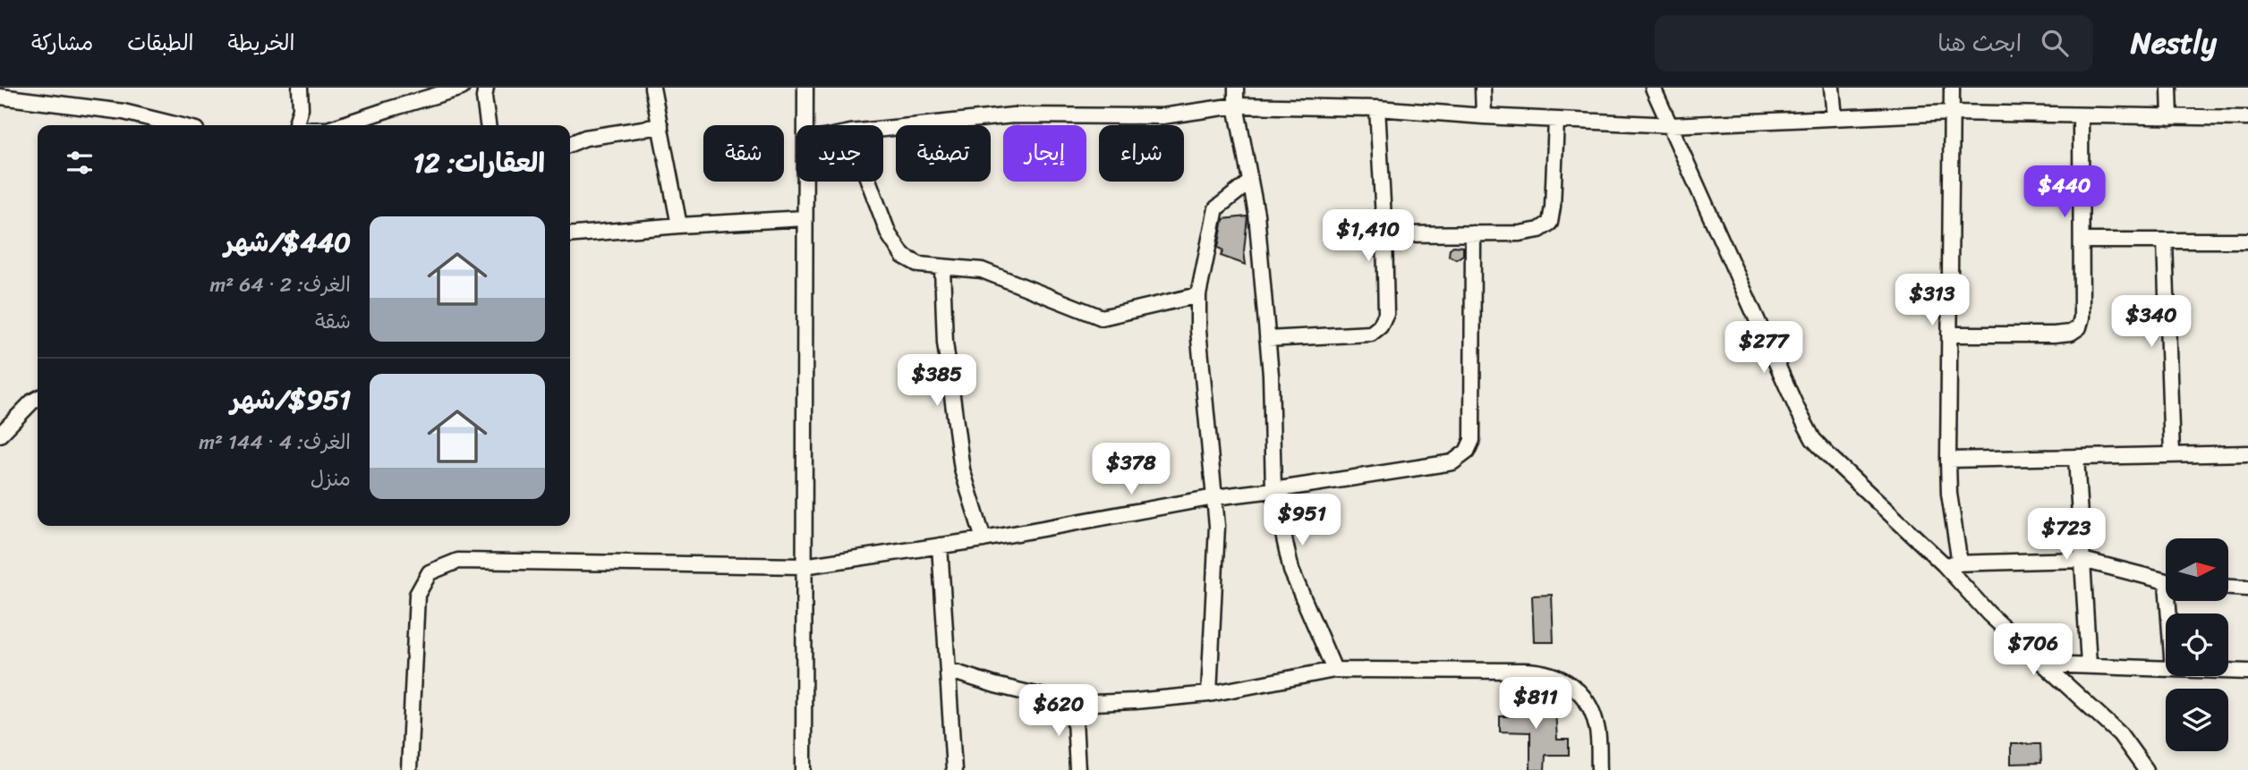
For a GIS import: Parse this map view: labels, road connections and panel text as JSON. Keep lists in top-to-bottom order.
{
  "north": "right",
  "page": {
    "header": "Nestly",
    "search": "ابحث هنا",
    "nav": ["الخريطة", "الطبقات", "مشاركة"],
    "chip": [
      "شراء",
      "إيجار",
      "تصفية",
      "جديد",
      "شقة"
    ],
    "heading": "العقارات: 12",
    "price": [
      "$440",
      "$1,410",
      "$313",
      "$340",
      "$277",
      "$385",
      "$378",
      "$951",
      "$723",
      "$706",
      "$811",
      "$620"
    ],
    "list": [
      {
        "name": "$440/شهر",
        "note": "الغرف: 2 · 64 m² · شقة"
      },
      {
        "name": "$951/شهر",
        "note": "الغرف: 4 · 144 m² · منزل"
      }
    ]
  }
}
